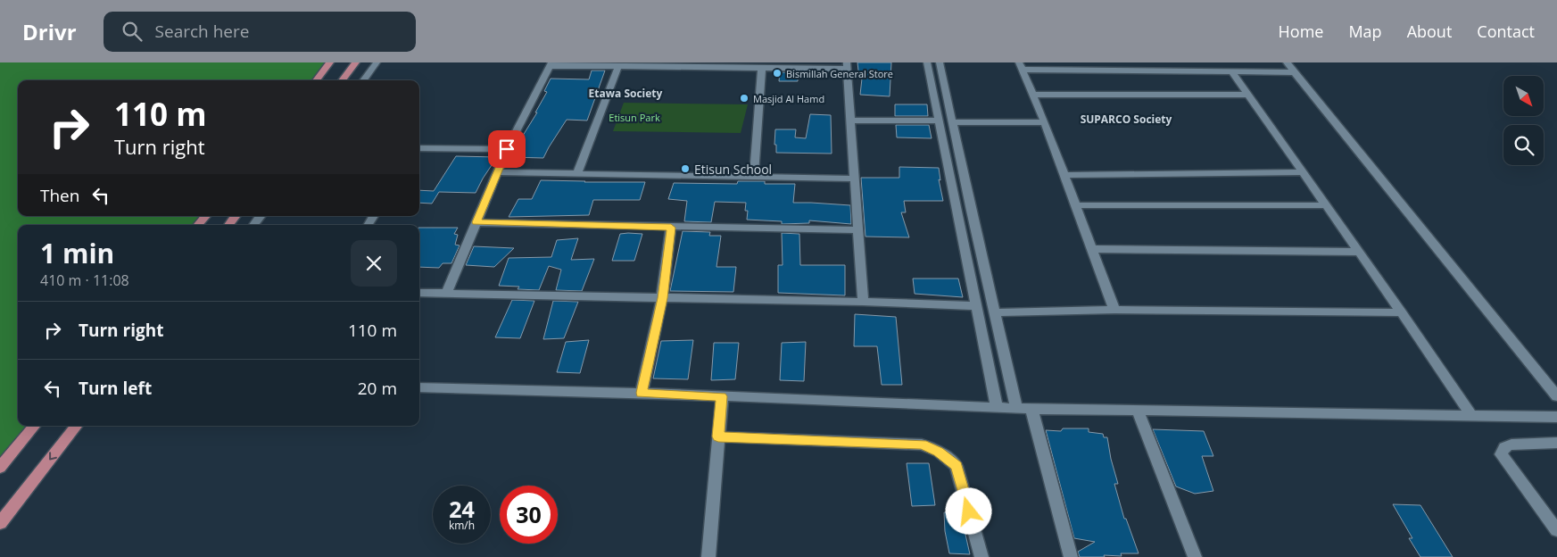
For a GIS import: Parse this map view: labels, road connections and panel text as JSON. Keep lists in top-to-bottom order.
{
  "districts": ["Etawa Society", "SUPARCO Society"],
  "parks": ["Etisun Park"],
  "places": ["Bismillah General Store", "Masjid Al Hamd", "Etisun School"],
  "north": "bottom right",
  "page": {
    "header": "Drivr",
    "search": "Search here",
    "nav": [
      "Home",
      "Map",
      "About",
      "Contact"
    ],
    "turn": ["110 m", "Turn right"],
    "then": "Then",
    "heading": ["1 min", "410 m · 11:08"],
    "list": [
      {
        "name": "Turn right",
        "value": "110 m"
      },
      {
        "name": "Turn left",
        "value": "20 m"
      }
    ],
    "speed": "24 km/h",
    "limit": "30"
  }
}
